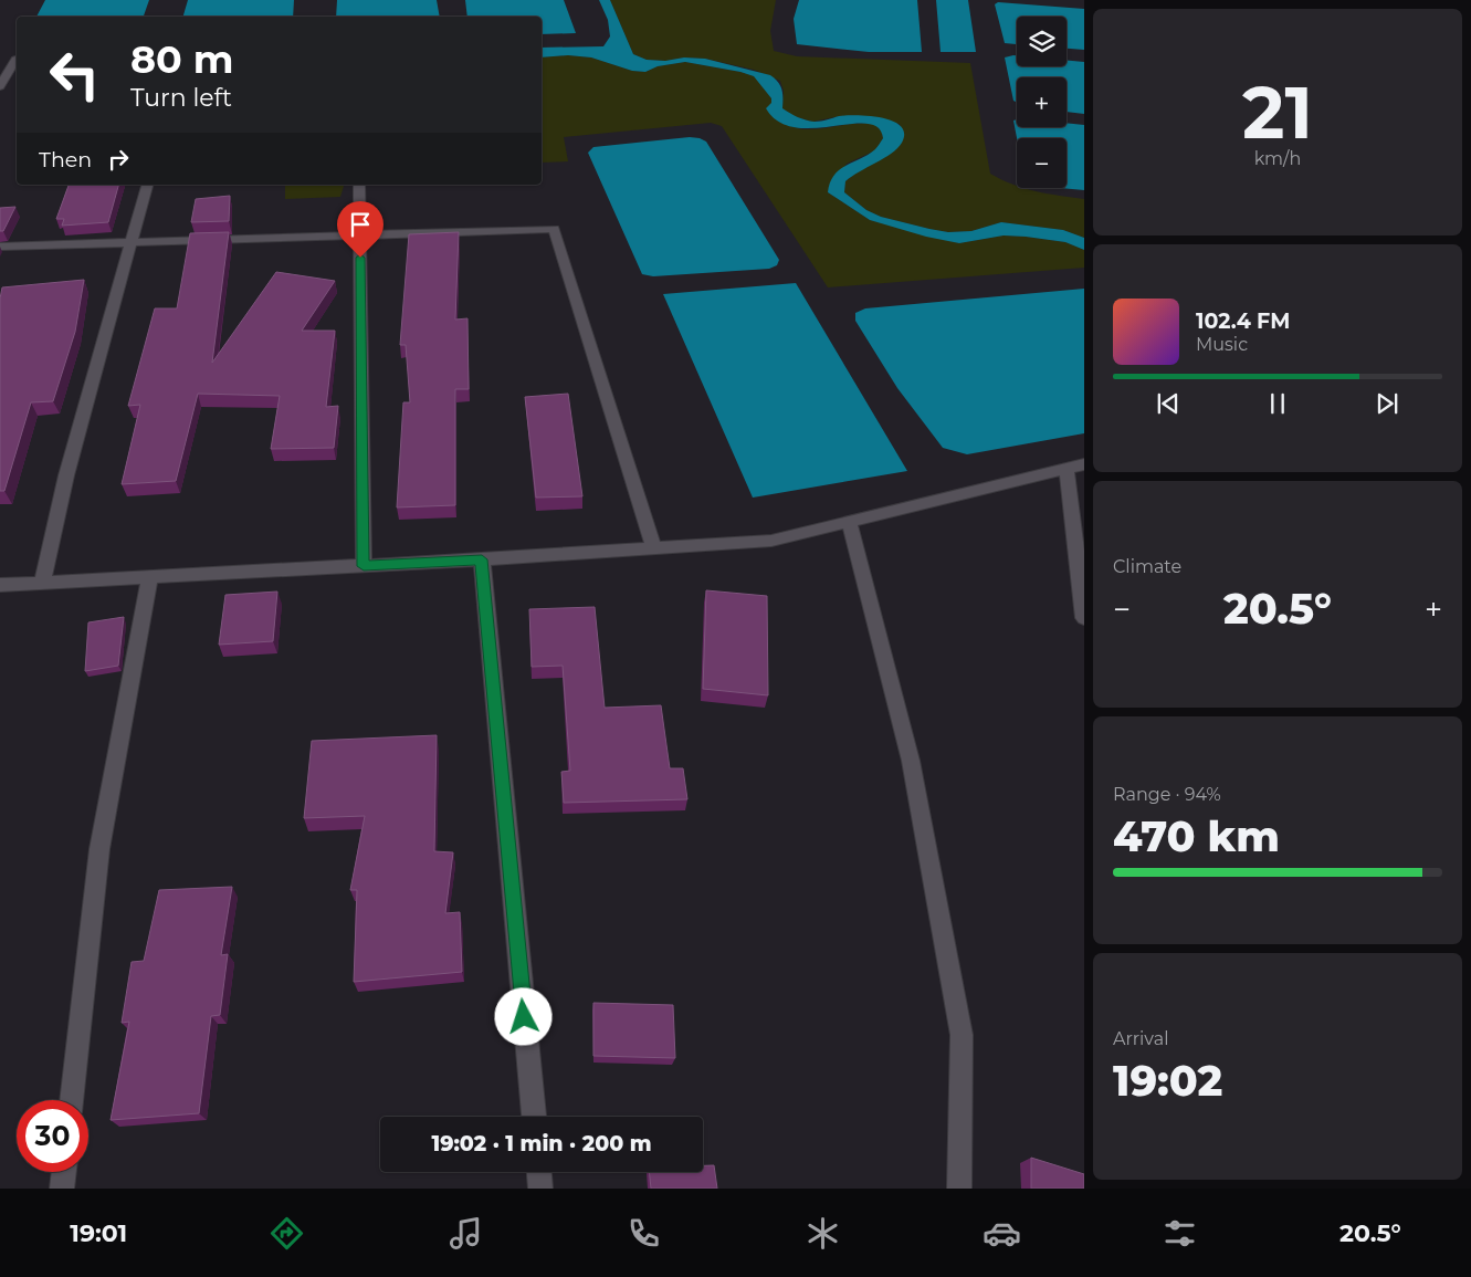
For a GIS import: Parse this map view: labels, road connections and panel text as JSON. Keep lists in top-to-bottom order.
{
  "page": {
    "tile": [
      ["21", "km/h"],
      "Climate",
      ["Range · 94%", "470 km"],
      ["Arrival", "19:02"]
    ],
    "map_buttons": ["+", "−"],
    "turn": ["80 m", "Turn left"],
    "then": "Then",
    "song": ["102.4 FM", "Music"],
    "heat": ["−", "20.5°", "+"],
    "limit": "30",
    "trip": "19:02 · 1 min · 200 m",
    "tabs": ["19:01", "20.5°"]
  }
}
